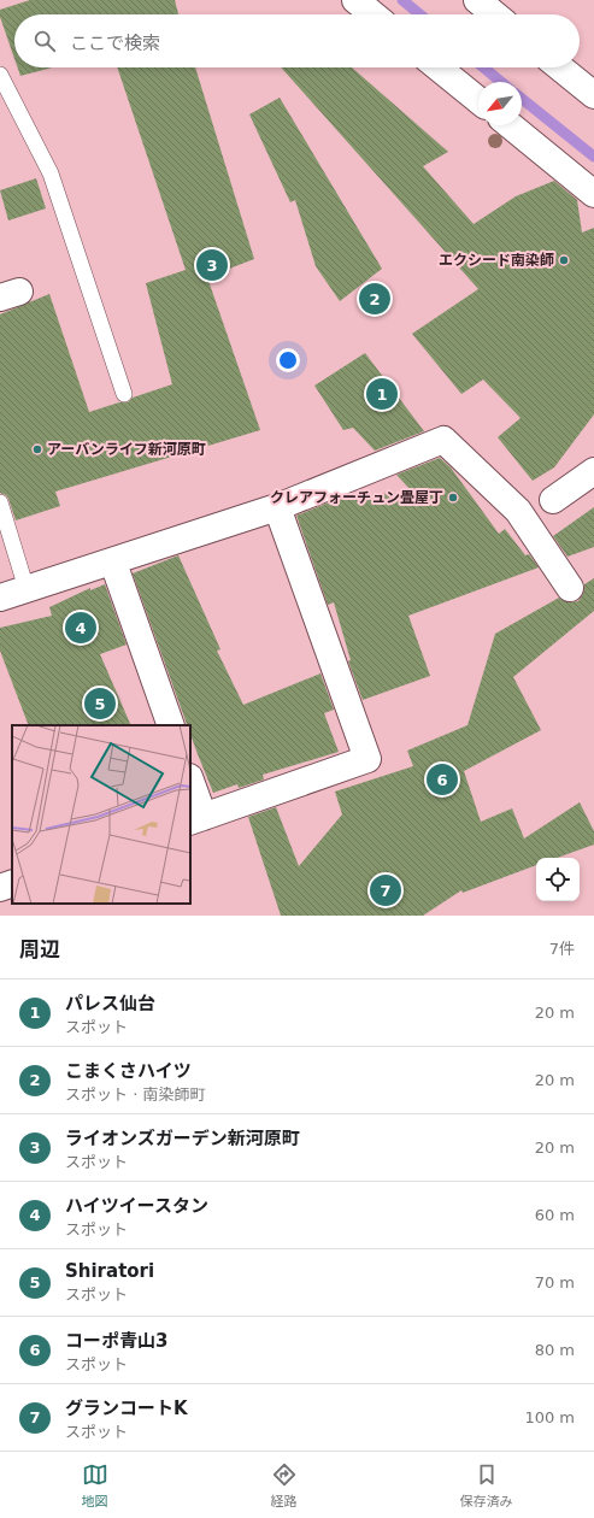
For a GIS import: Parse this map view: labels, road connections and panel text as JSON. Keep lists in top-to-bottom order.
{
  "places": ["エクシード南染師", "アーバンライフ新河原町", "クレアフォーチュン畳屋丁"],
  "north": "bottom left",
  "page": {
    "search": "ここで検索",
    "pins": [
      "3",
      "2",
      "1",
      "4",
      "5",
      "6",
      "7"
    ],
    "heading": ["周辺", "7件"],
    "list": [
      {
        "mark": "1",
        "name": "パレス仙台",
        "note": "スポット",
        "value": "20 m"
      },
      {
        "mark": "2",
        "name": "こまくさハイツ",
        "note": "スポット · 南染師町",
        "value": "20 m"
      },
      {
        "mark": "3",
        "name": "ライオンズガーデン新河原町",
        "note": "スポット",
        "value": "20 m"
      },
      {
        "mark": "4",
        "name": "ハイツイースタン",
        "note": "スポット",
        "value": "60 m"
      },
      {
        "mark": "5",
        "name": "Shiratori",
        "note": "スポット",
        "value": "70 m"
      },
      {
        "mark": "6",
        "name": "コーポ青山3",
        "note": "スポット",
        "value": "80 m"
      },
      {
        "mark": "7",
        "name": "グランコートK",
        "note": "スポット",
        "value": "100 m"
      }
    ],
    "nav": ["地図", "経路", "保存済み"]
  }
}
